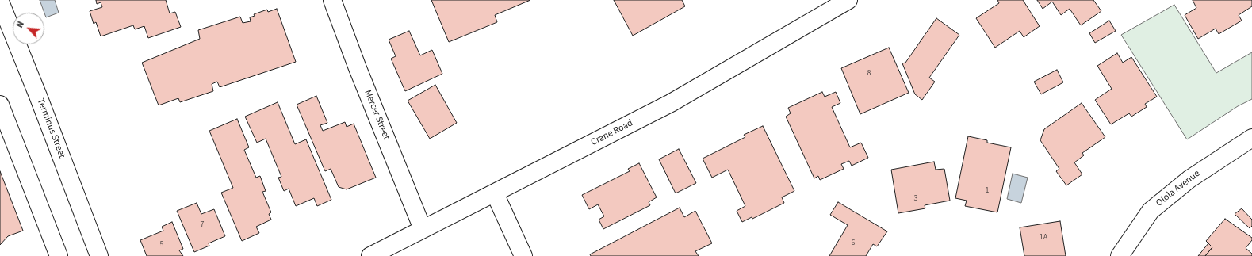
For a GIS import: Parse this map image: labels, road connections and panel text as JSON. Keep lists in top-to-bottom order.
{
  "streets": {
    "street": [
      "Mercer Street",
      "Terminus Street",
      "Crane Road",
      "Olola Avenue"
    ]
  },
  "crossings": [
    ["Mercer Street", "Crane Road"]
  ],
  "house_numbers": [
    "8",
    "1",
    "3",
    "7",
    "1A",
    "6",
    "5"
  ],
  "north": "top left"
}
